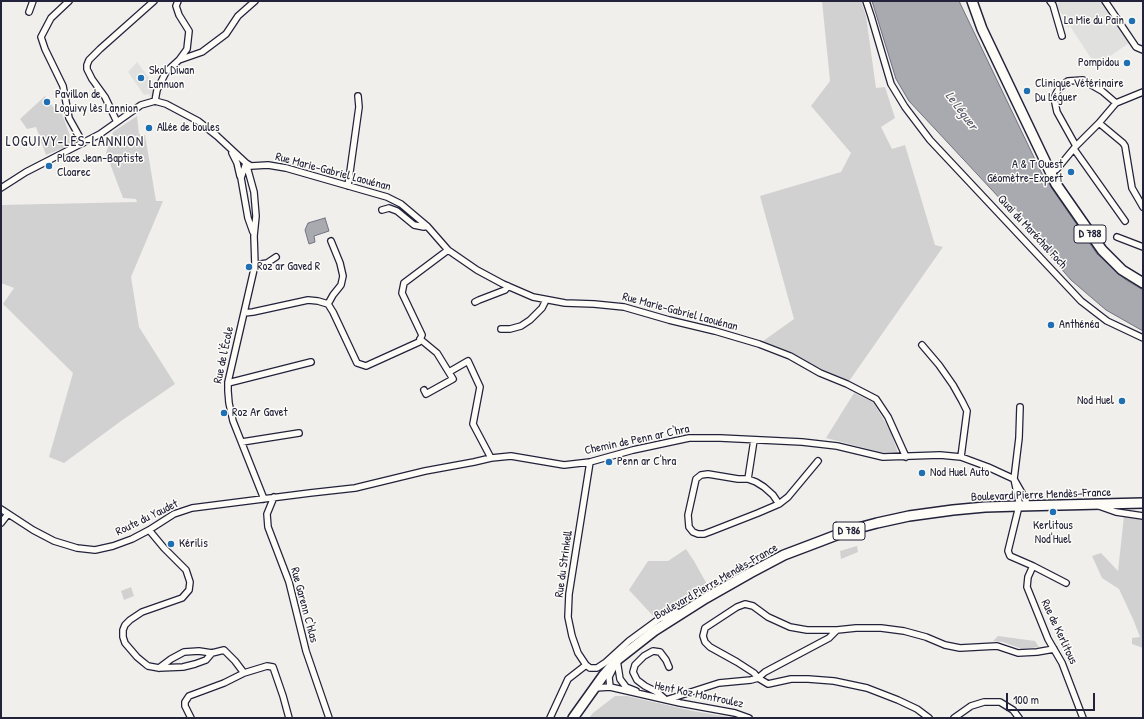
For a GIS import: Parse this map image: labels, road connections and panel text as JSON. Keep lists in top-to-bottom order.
{
  "streets": {
    "main road": ["D 788", "Boulevard Pierre Mendès-France", "D 786"],
    "street": [
      "Rue Marie-Gabriel Laouénan",
      "Quai du Maréchal Foch",
      "Rue de l'École",
      "Chemin de Penn ar C'hra",
      "Route du Yaudet",
      "Rue du Strinkell",
      "Rue Garenn C'hlas",
      "Rue de Kerlitous",
      "Hent Koz Montroulez"
    ]
  },
  "crossings": [
    ["Rue Marie-Gabriel Laouénan", "Rue de l'École"],
    ["Rue Marie-Gabriel Laouénan", "Chemin de Penn ar C'hra"],
    ["Rue de l'École", "Chemin de Penn ar C'hra"],
    ["Rue de l'École", "Route du Yaudet"],
    ["Chemin de Penn ar C'hra", "Route du Yaudet"],
    ["Chemin de Penn ar C'hra", "Rue du Strinkell"],
    ["Chemin de Penn ar C'hra", "Rue Garenn C'hlas"],
    ["Boulevard Pierre Mendès-France", "Hent Koz Montroulez"]
  ],
  "districts": ["LOGUIVY-LÈS-LANNION"],
  "water": ["Le Léguer"],
  "places": [
    "La Mie du Pain",
    "Pompidou",
    "Skol Diwan Lannuon",
    "Clinique Vétérinaire Du Léguer",
    "Pavillon de Loguivy lès Lannion",
    "Allée de boules",
    "Place Jean-Baptiste Cloarec",
    "A & T Ouest Géomètre-Expert",
    "Roz ar Gaved R",
    "Anthénéa",
    "Nod Huel",
    "Roz Ar Gavet",
    "Penn ar C'hra",
    "Nod Huel Auto",
    "Kerlitous Nod'Huel",
    "Kérilis"
  ],
  "scale_bar": "100 m"
}
